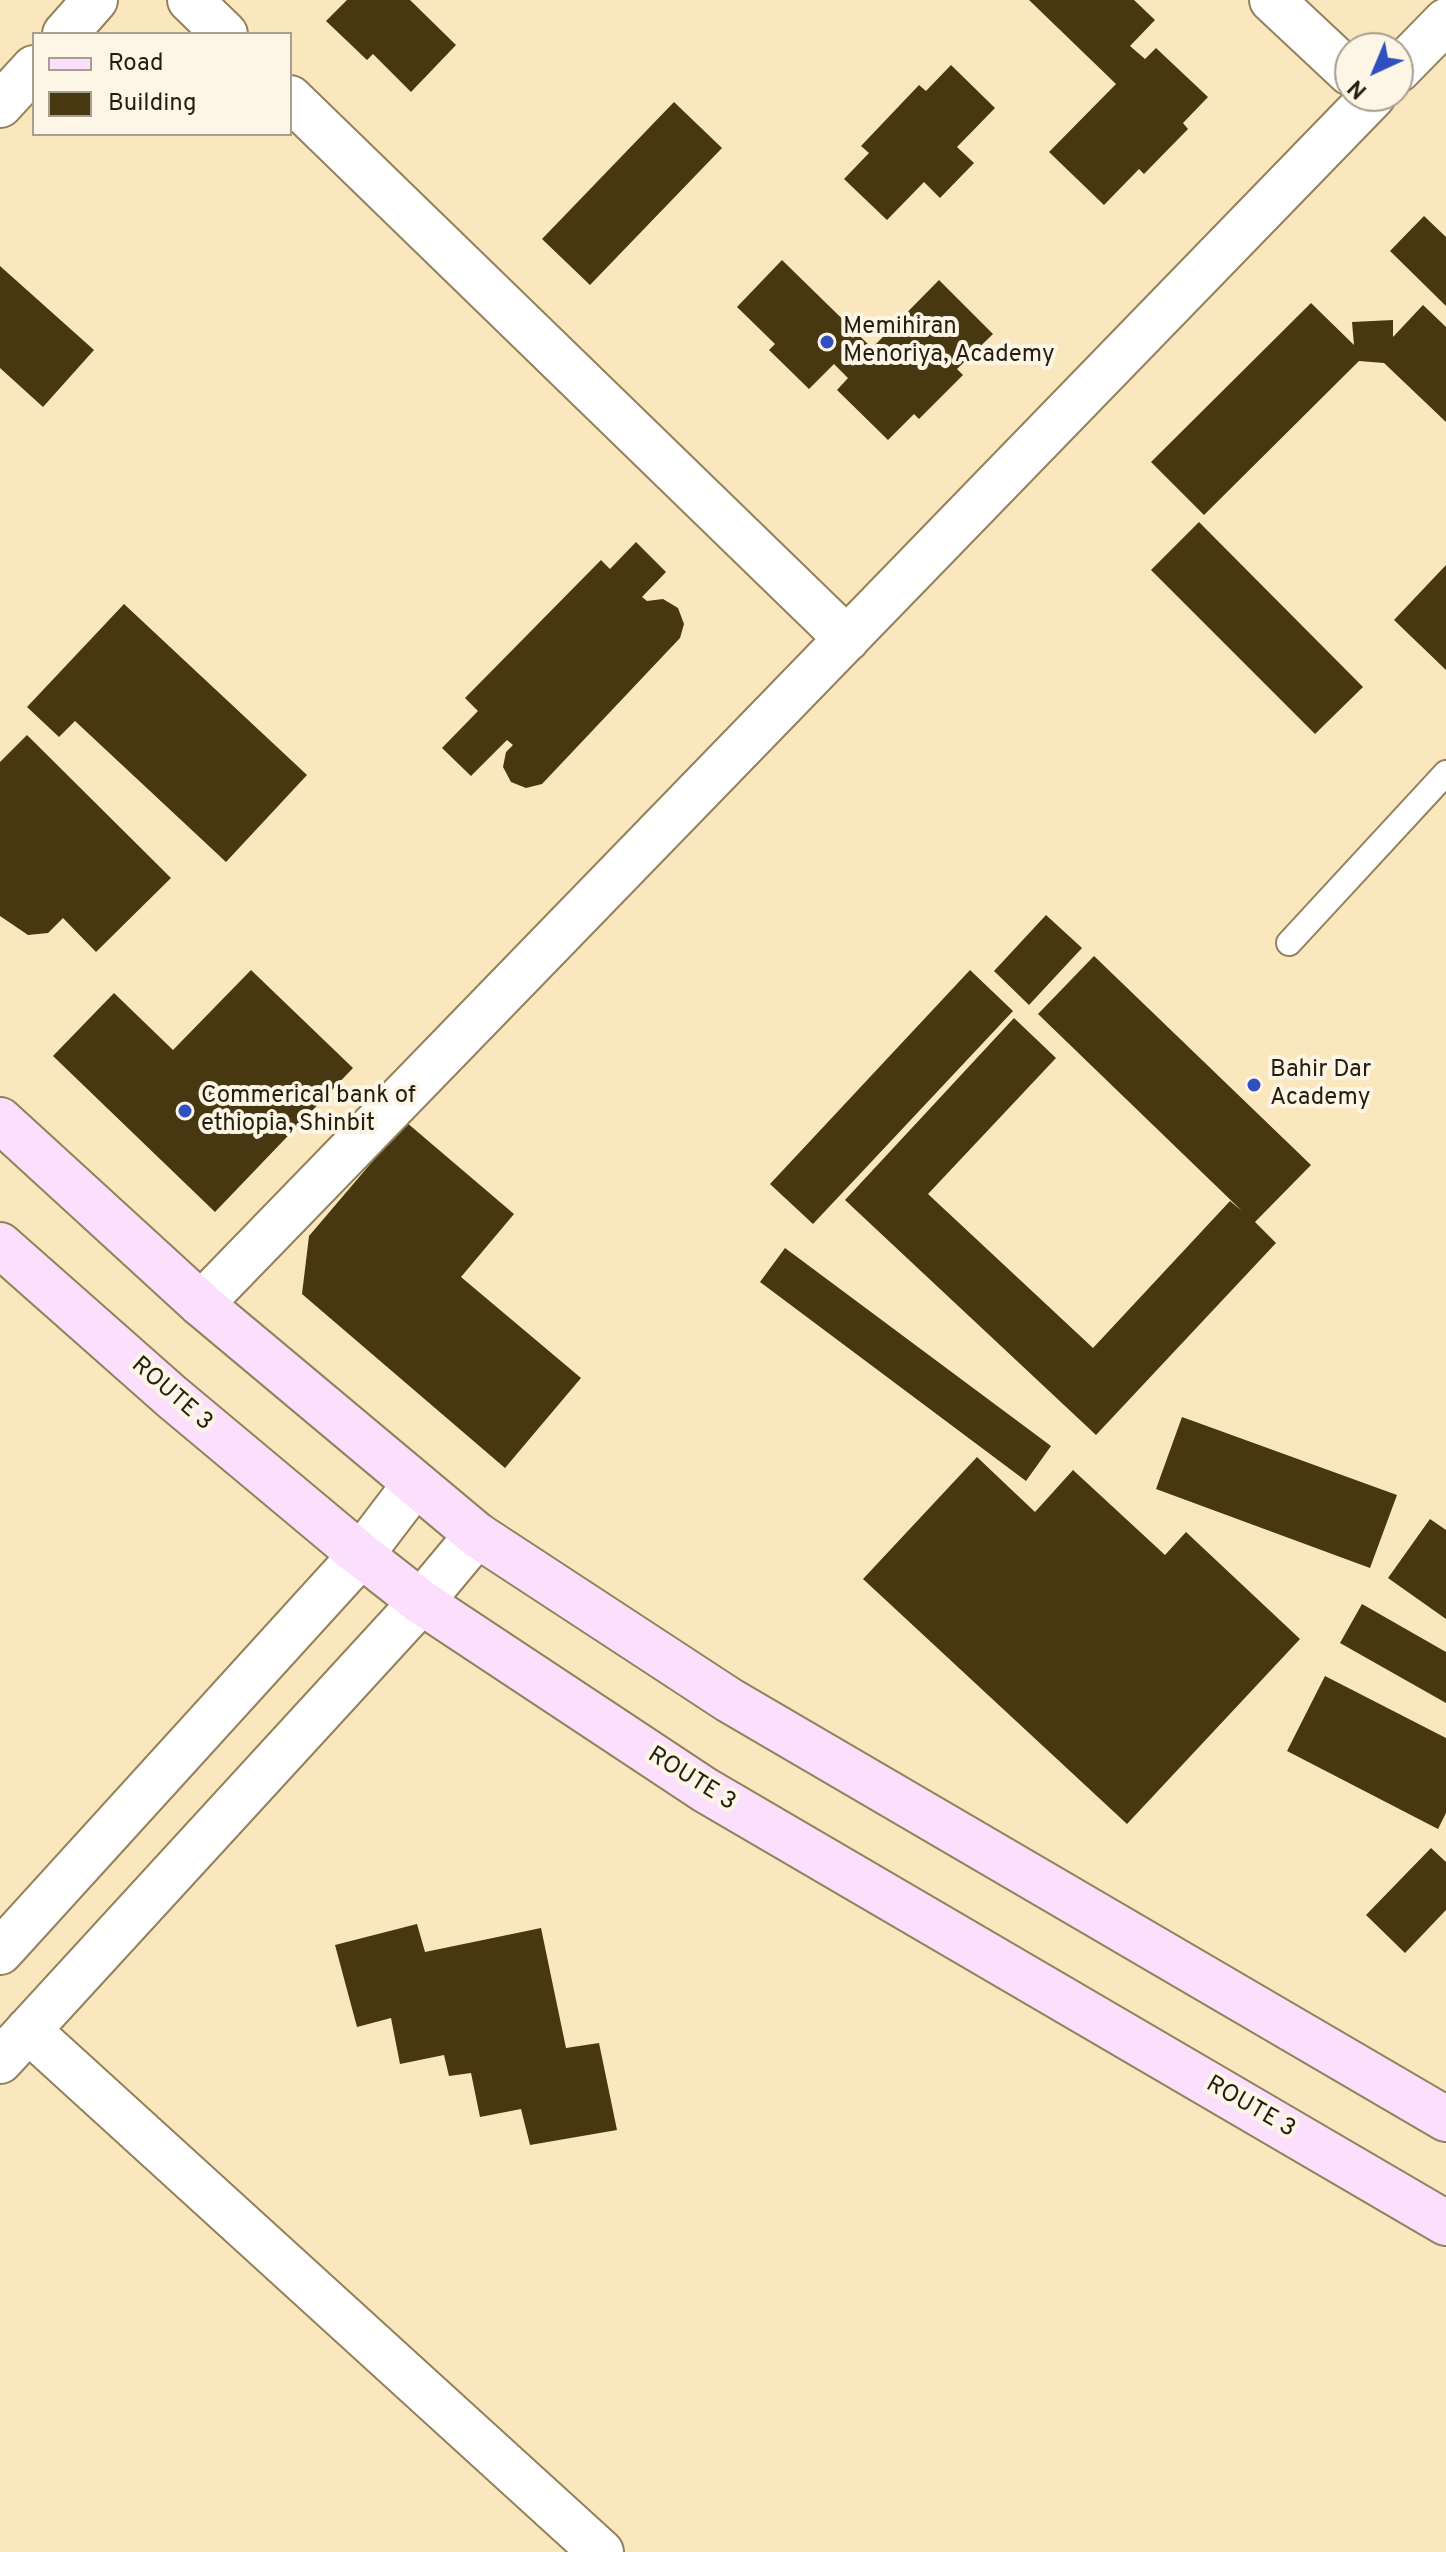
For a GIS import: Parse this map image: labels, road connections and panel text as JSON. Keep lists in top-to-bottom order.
{
  "streets": {
    "main road": ["ROUTE 3"]
  },
  "places": ["Memihiran Menoriya, Academy", "Bahir Dar Academy", "Commerical bank of ethiopia, Shinbit"],
  "legend": ["Road", "Building"],
  "north": "bottom left"
}
